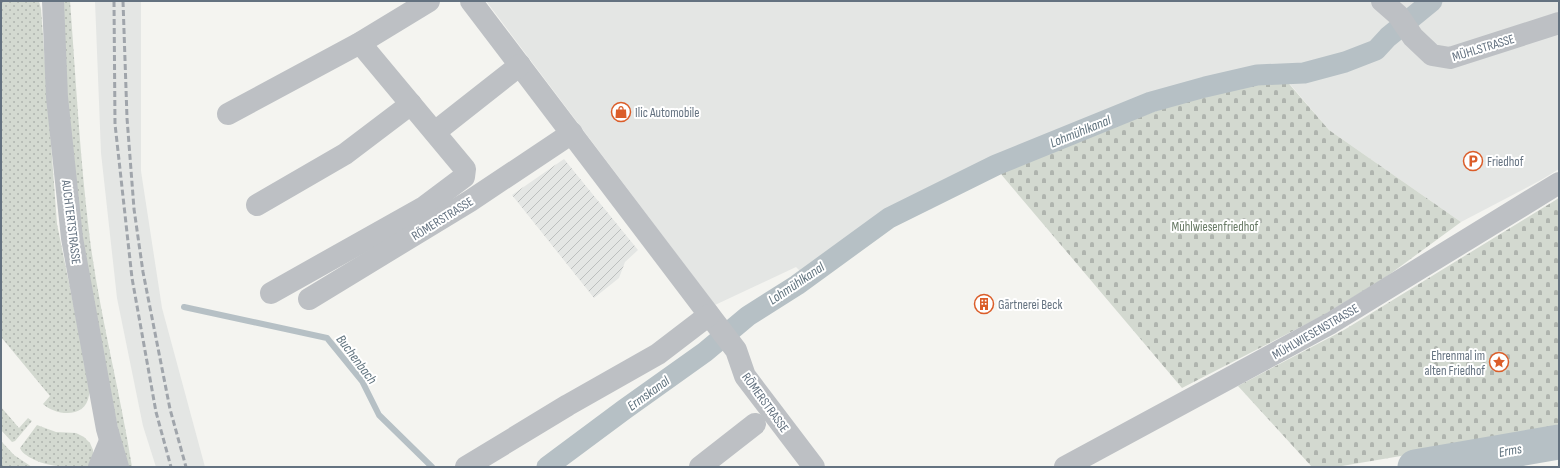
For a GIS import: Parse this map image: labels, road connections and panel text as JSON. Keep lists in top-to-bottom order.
{
  "streets": {
    "street": [
      "MÜHLSTRASSE",
      "RÖMERSTRASSE",
      "AUCHTERTSTRASSE",
      "MÜHLWIESENSTRASSE"
    ]
  },
  "water": [
    "Lohmühlkanal",
    "Buchenbach",
    "Ermskanal",
    "Erms"
  ],
  "parks": ["Mühlwiesenfriedhof"],
  "places": {
    "shop": ["Ilic Automobile"],
    "parking": ["Friedhof"],
    "building": ["Gärtnerei Beck"],
    "place": ["Ehrenmal im alten Friedhof"]
  }
}
